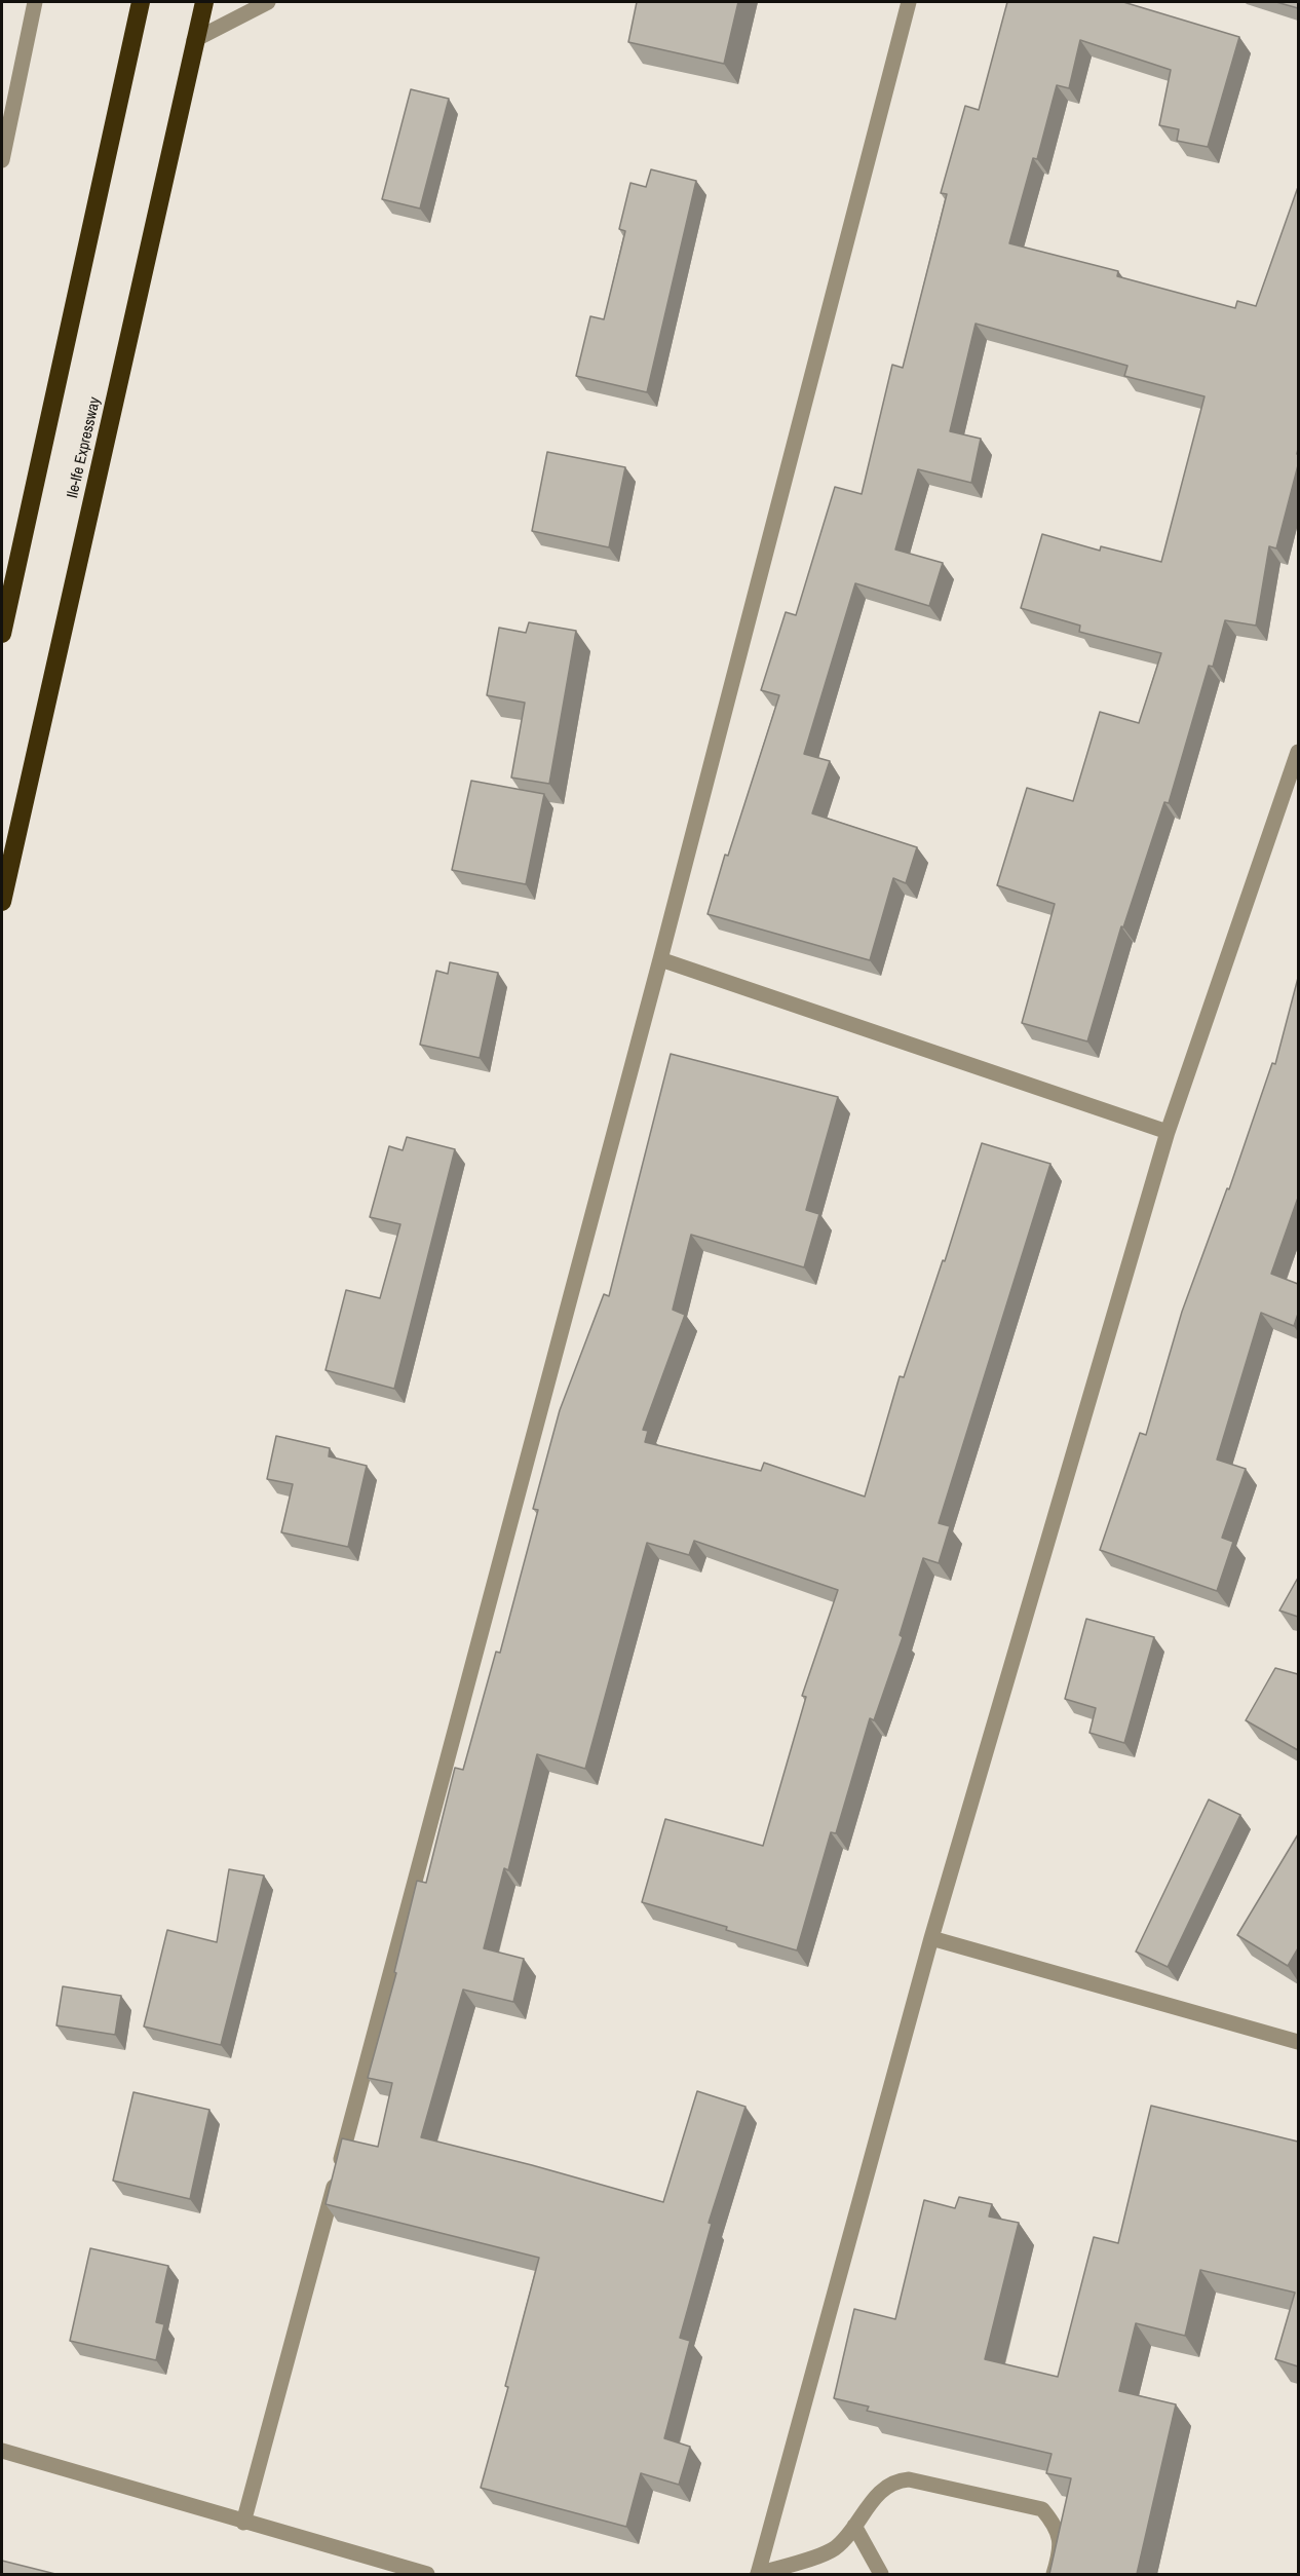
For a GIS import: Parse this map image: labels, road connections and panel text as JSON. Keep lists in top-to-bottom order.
{
  "streets": {
    "highway": ["Ile-Ife Expressway"]
  }
}
